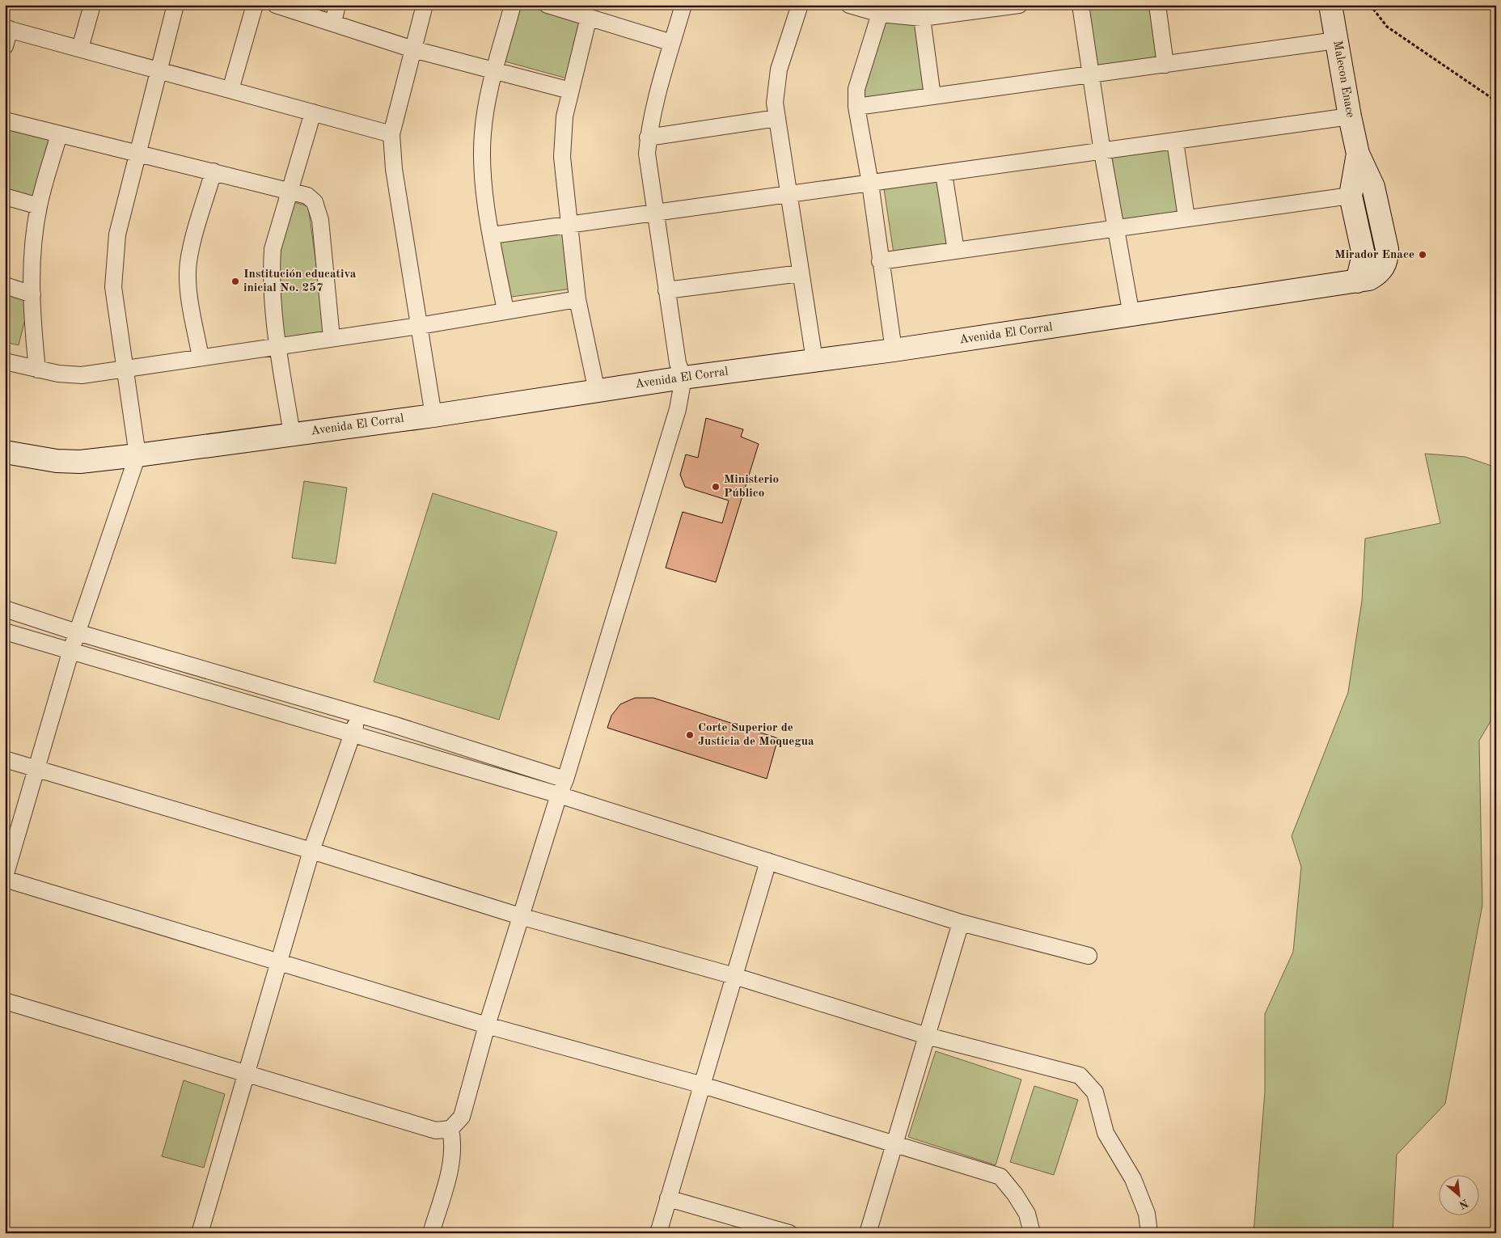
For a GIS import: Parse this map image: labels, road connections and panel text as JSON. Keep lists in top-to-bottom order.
{
  "streets": {
    "street": ["Malecon Enace", "Avenida El Corral"]
  },
  "crossings": [
    ["Malecon Enace", "Avenida El Corral"]
  ],
  "places": [
    "Mirador Enace",
    "Institución educativa inicial No. 257",
    "Ministerio Público",
    "Corte Superior de Justicia de Moquegua"
  ],
  "north": "bottom right"
}
